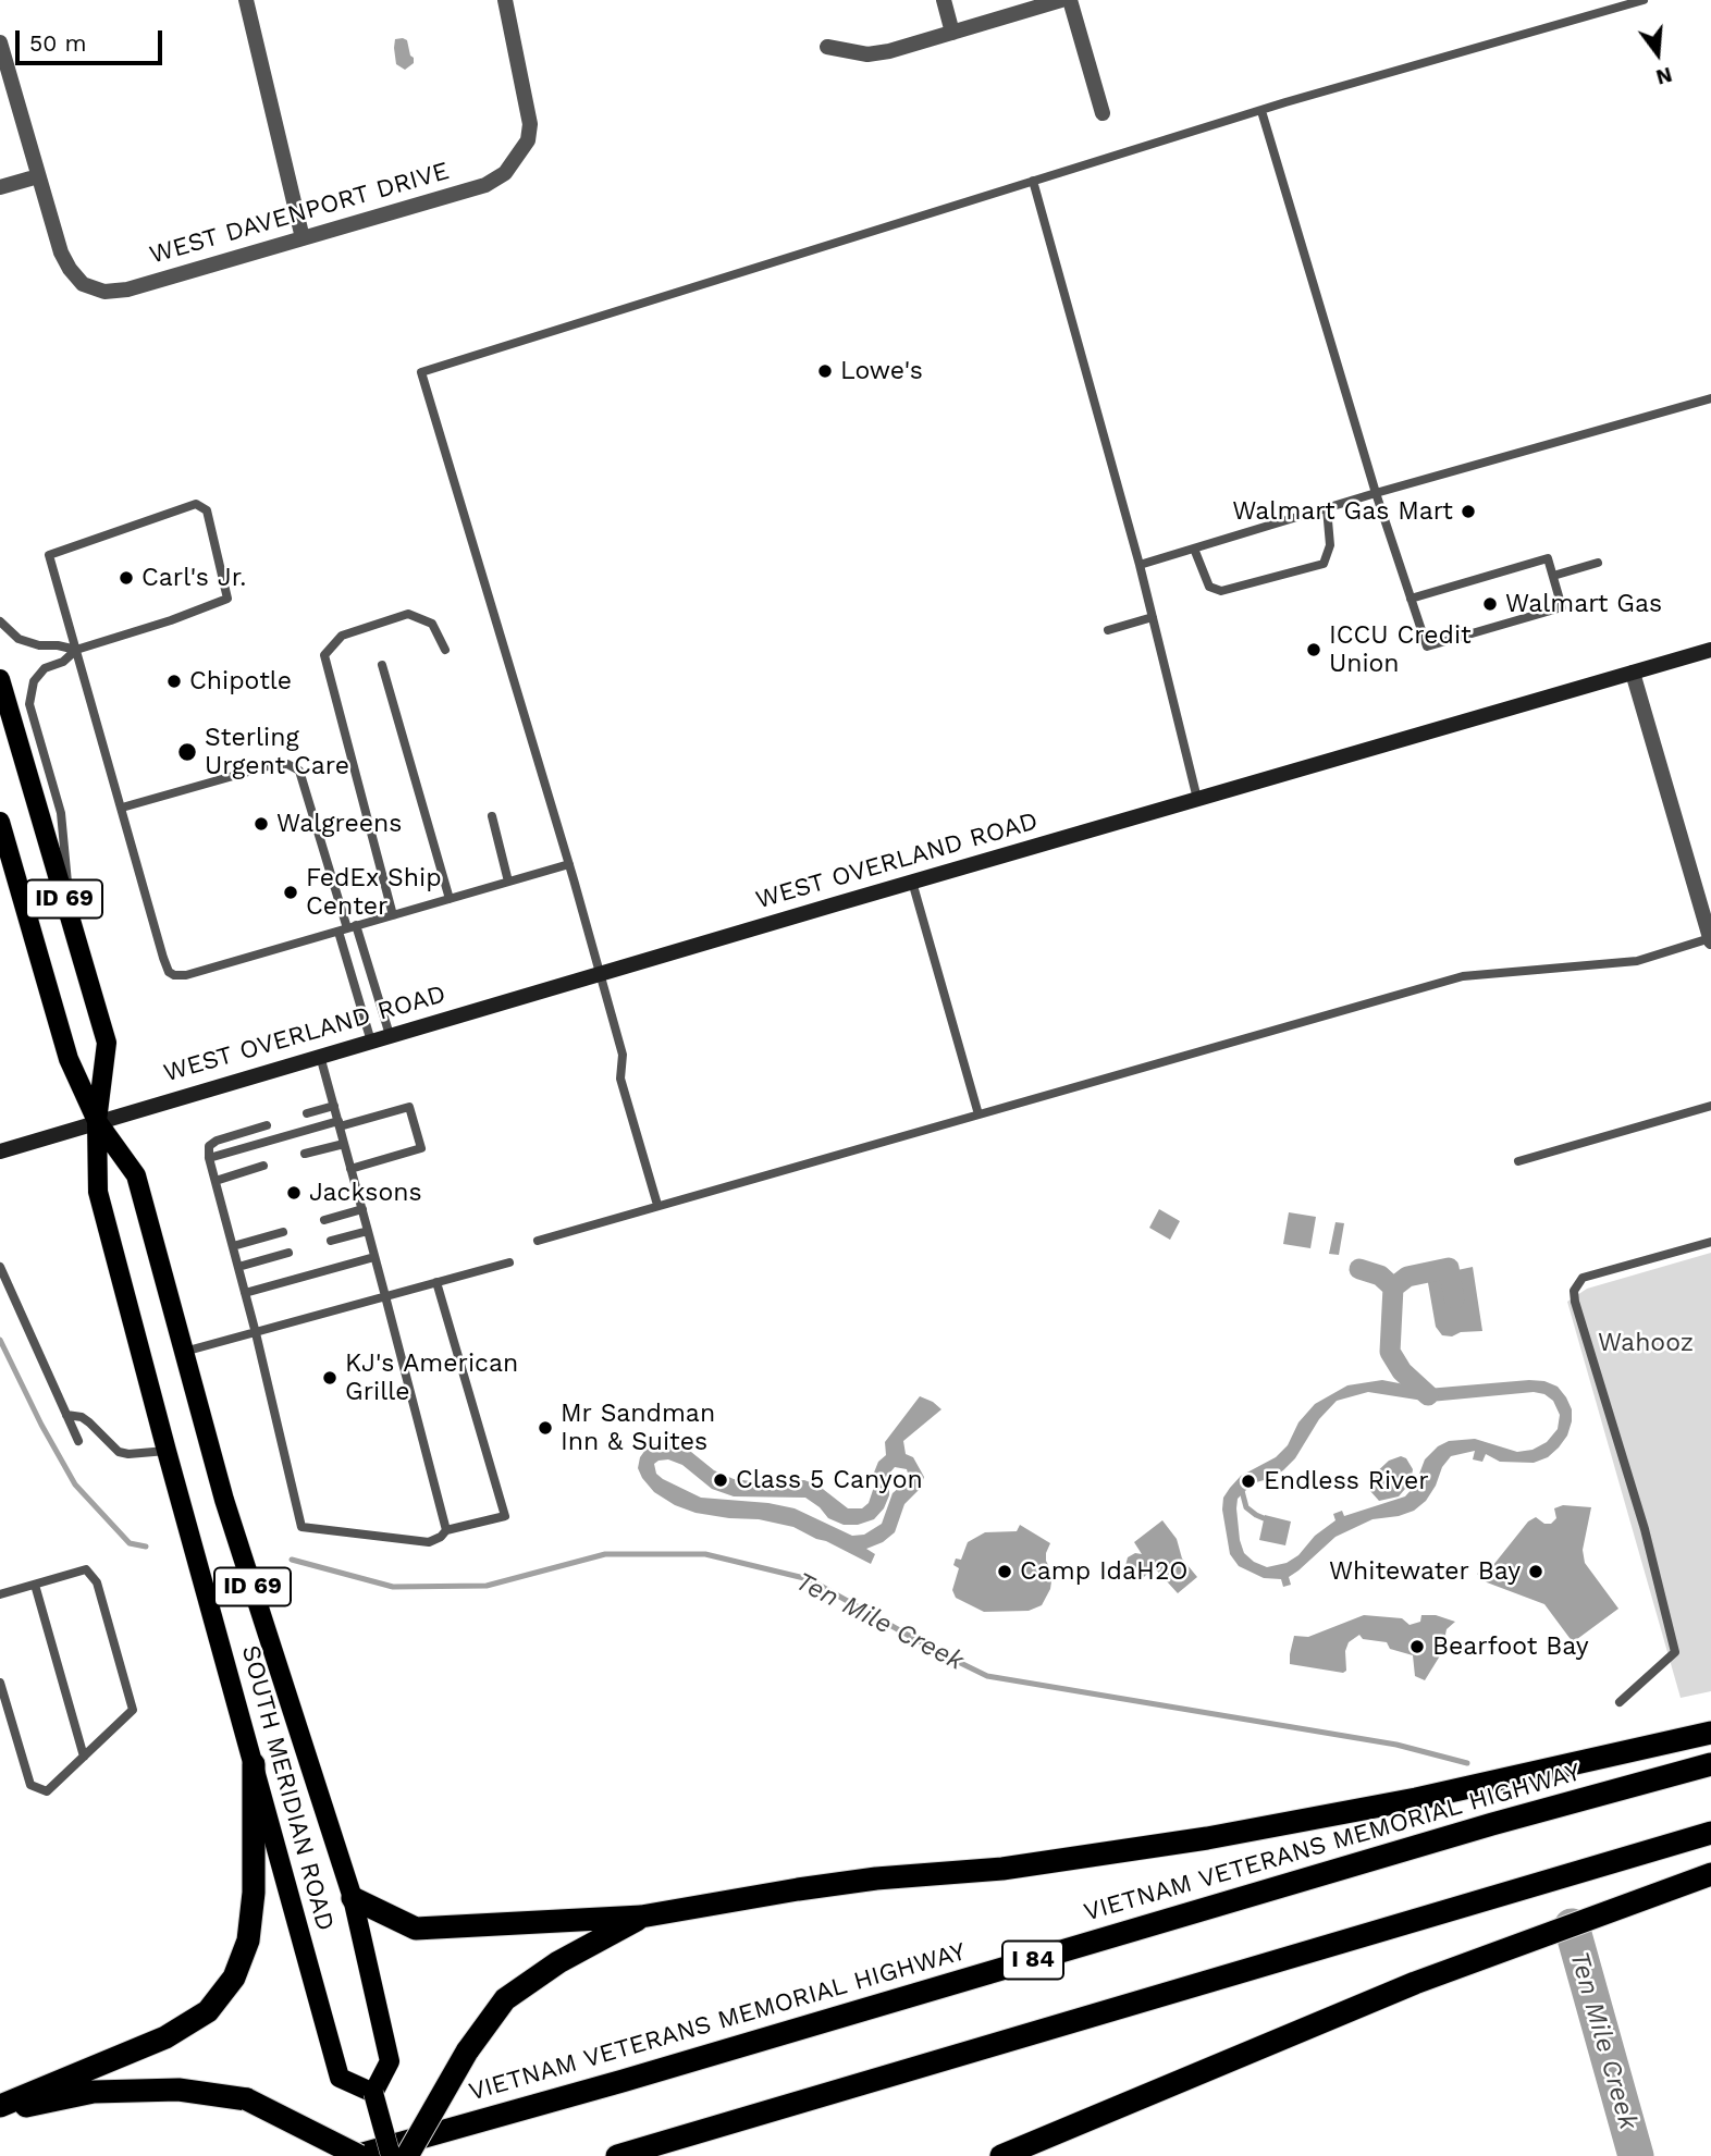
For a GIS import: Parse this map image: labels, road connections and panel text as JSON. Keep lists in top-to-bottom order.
{
  "streets": {
    "highway": ["VIETNAM VETERANS MEMORIAL HIGHWAY", "I 84"],
    "main road": ["ID 69", "SOUTH MERIDIAN ROAD"],
    "street": ["WEST DAVENPORT DRIVE", "WEST OVERLAND ROAD"]
  },
  "crossings": [
    ["WEST OVERLAND ROAD", "SOUTH MERIDIAN ROAD"]
  ],
  "water": ["Ten Mile Creek"],
  "parks": ["Wahooz"],
  "places": [
    "Lowe's",
    "Walmart Gas Mart",
    "Carl's Jr.",
    "Walmart Gas",
    "ICCU Credit Union",
    "Chipotle",
    "Sterling Urgent Care",
    "Walgreens",
    "FedEx Ship Center",
    "Jacksons",
    "KJ's American Grille",
    "Mr Sandman Inn & Suites",
    "Class 5 Canyon",
    "Endless River",
    "Camp IdaH2O",
    "Whitewater Bay",
    "Bearfoot Bay"
  ],
  "scale_bar": "50 m",
  "north": "bottom"
}
